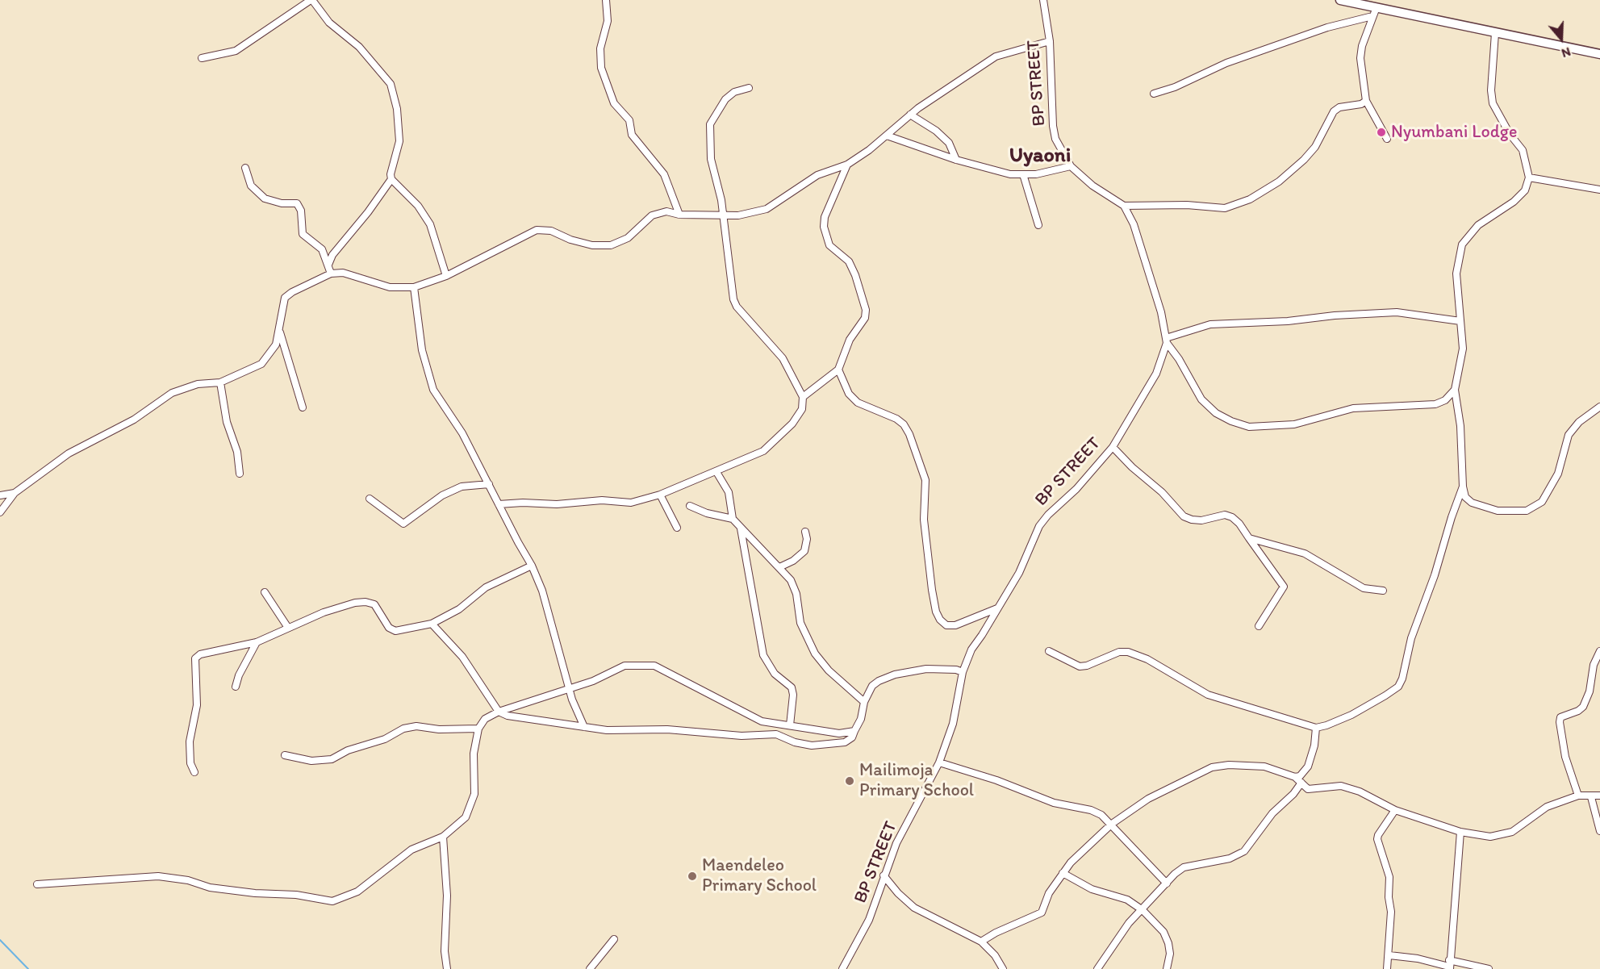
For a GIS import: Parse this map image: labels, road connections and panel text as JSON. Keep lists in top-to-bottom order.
{
  "streets": {
    "street": ["BP STREET"]
  },
  "districts": ["Uyaoni"],
  "places": ["Nyumbani Lodge", "Mailimoja Primary School", "Maendeleo Primary School"],
  "north": "bottom"
}
